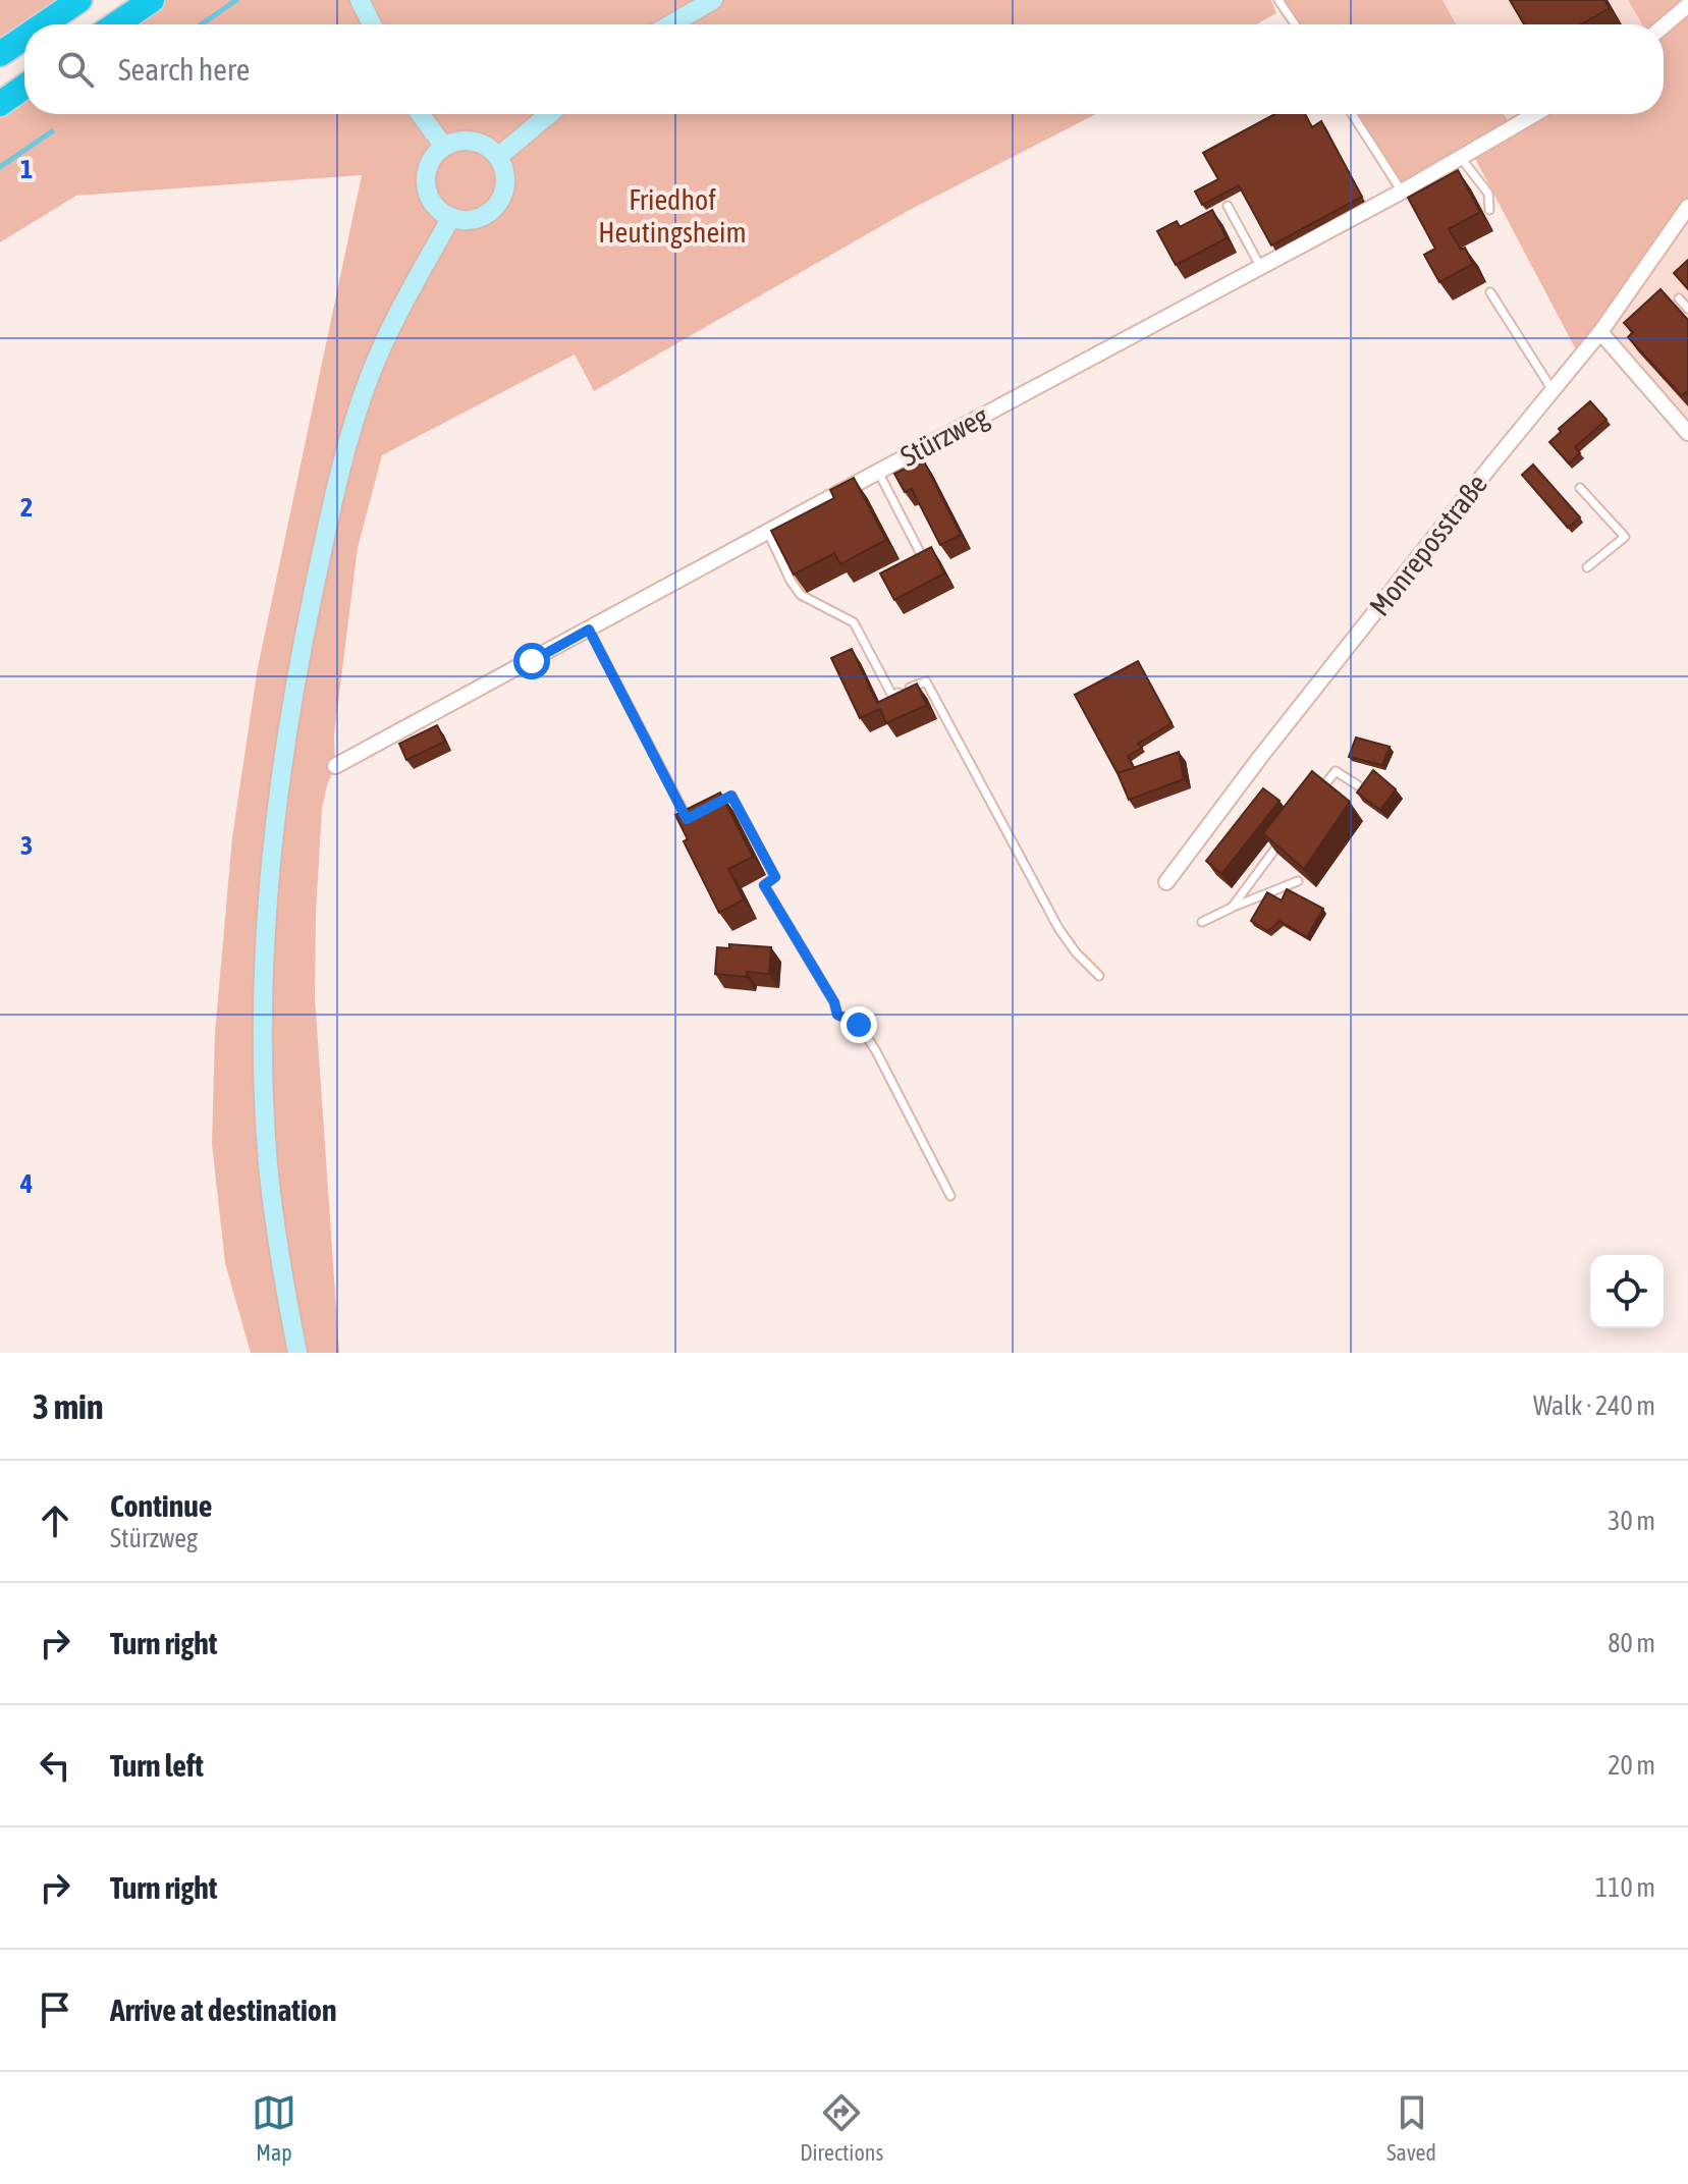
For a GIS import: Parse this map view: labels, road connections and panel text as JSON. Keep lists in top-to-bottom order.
{
  "streets": {
    "street": ["Stürzweg", "Monreposstraße"]
  },
  "parks": ["Friedhof Heutingsheim"],
  "page": {
    "search": "Search here",
    "heading": ["3 min", "Walk · 240 m"],
    "list": [
      ["Continue", "Stürzweg", "30 m"],
      ["Turn right", "80 m"],
      ["Turn left", "20 m"],
      ["Turn right", "110 m"],
      "Arrive at destination"
    ],
    "nav": ["Map", "Directions", "Saved"]
  },
  "grid": {
    "rows": [
      "1",
      "2",
      "3",
      "4"
    ]
  }
}
